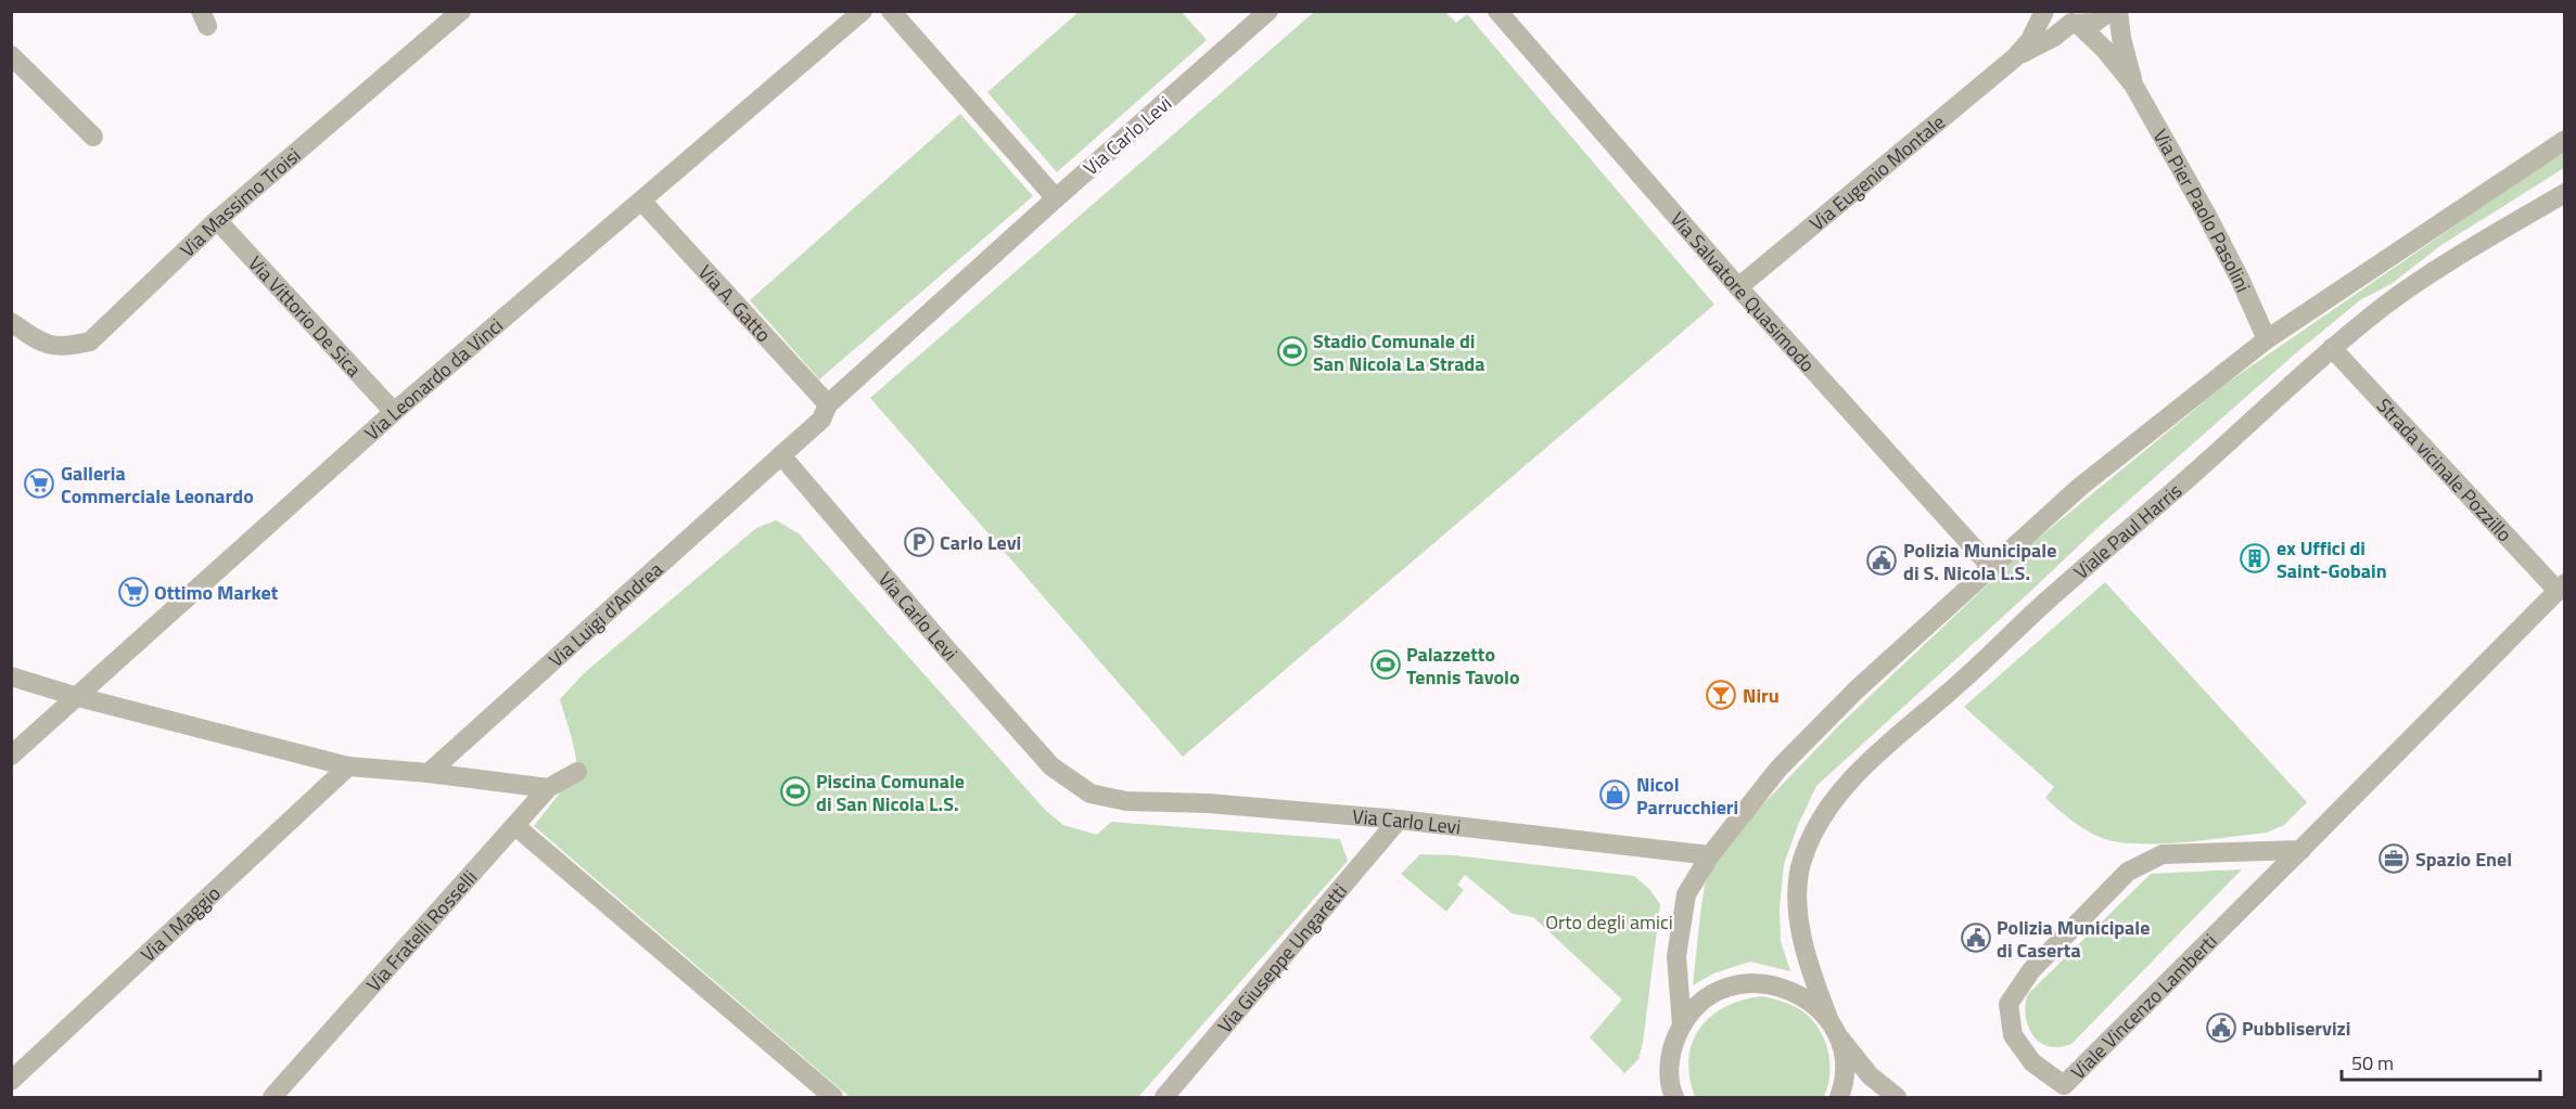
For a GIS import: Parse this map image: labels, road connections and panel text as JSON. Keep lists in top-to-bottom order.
{
  "streets": {
    "street": [
      "Via Carlo Levi",
      "Via Eugenio Montale",
      "Via Massimo Troisi",
      "Via Pier Paolo Pasolini",
      "Via Salvatore Quasimodo",
      "Via A. Gatto",
      "Via Vittorio De Sica",
      "Via Leonardo da Vinci",
      "Strada vicinale Pozzillo",
      "Viale Paul Harris",
      "Via Luigi d'Andrea",
      "Via I Maggio",
      "Via Fratelli Rosselli",
      "Via Giuseppe Ungaretti",
      "Viale Vincenzo Lamberti"
    ]
  },
  "crossings": [
    ["Via Carlo Levi", "Via A. Gatto"],
    ["Via Carlo Levi", "Via Luigi d'Andrea"],
    ["Via Carlo Levi", "Via Giuseppe Ungaretti"],
    ["Via Eugenio Montale", "Via Pier Paolo Pasolini"],
    ["Via Eugenio Montale", "Via Salvatore Quasimodo"],
    ["Via Massimo Troisi", "Via Vittorio De Sica"],
    ["Via A. Gatto", "Via Leonardo da Vinci"],
    ["Via Vittorio De Sica", "Via Leonardo da Vinci"],
    ["Strada vicinale Pozzillo", "Viale Paul Harris"],
    ["Strada vicinale Pozzillo", "Viale Vincenzo Lamberti"]
  ],
  "parks": ["Orto degli amici"],
  "places": {
    "sports": ["Stadio Comunale di San Nicola La Strada", "Palazzetto Tennis Tavolo", "Piscina Comunale di San Nicola L.S."],
    "supermarket": ["Galleria Commerciale Leonardo", "Ottimo Market"],
    "parking": ["Carlo Levi"],
    "building": ["ex Uffici di Saint-Gobain"],
    "public building": ["Polizia Municipale di S. Nicola L.S.", "Polizia Municipale di Caserta", "Pubbliservizi"],
    "bar": ["Niru"],
    "shop": ["Nicol Parrucchieri"],
    "office": ["Spazio Enel"]
  },
  "scale_bar": "50 m"
}
